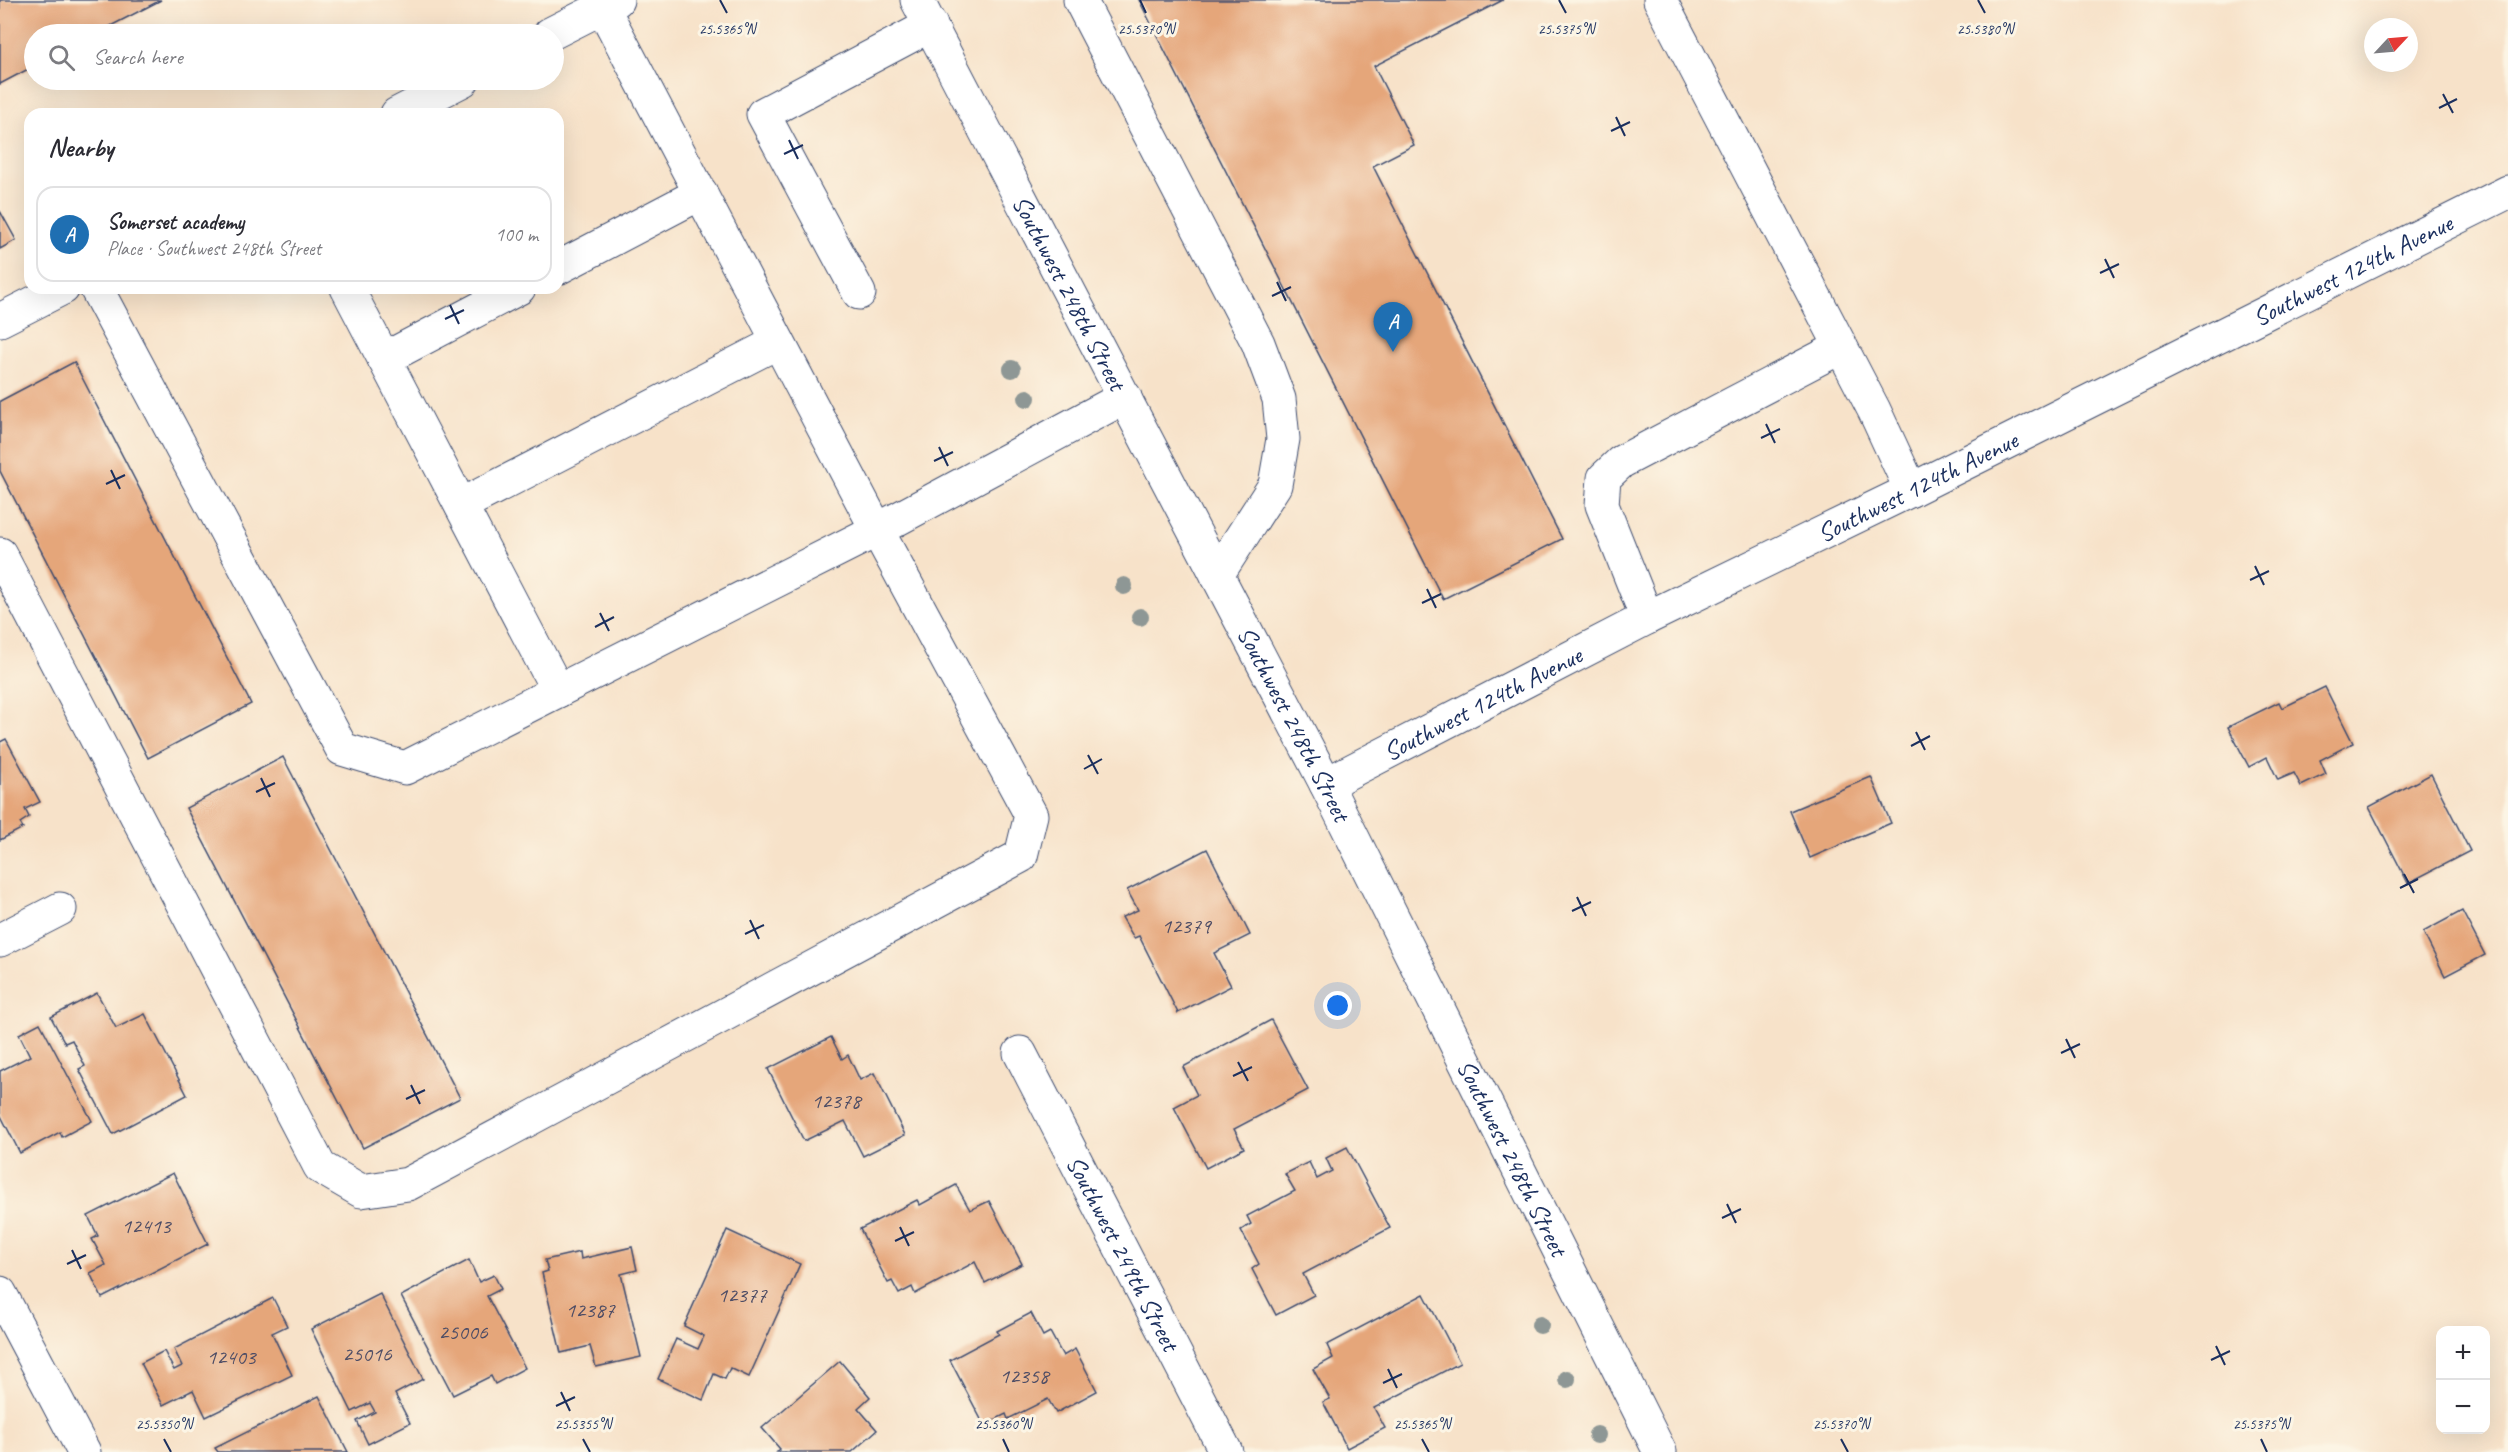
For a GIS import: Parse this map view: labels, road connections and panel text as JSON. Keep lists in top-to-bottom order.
{
  "streets": {
    "street": ["Southwest 124th Avenue", "Southwest 248th Street", "Southwest 249th Street"]
  },
  "crossings": [
    ["Southwest 124th Avenue", "Southwest 248th Street"]
  ],
  "house_numbers": [
    "12379",
    "12378",
    "12413",
    "12377",
    "12387",
    "25006",
    "25016",
    "12403",
    "12358"
  ],
  "north": "top right",
  "page": {
    "search": "Search here",
    "heading": "Nearby",
    "list": [
      {
        "mark": "A",
        "name": "Somerset academy",
        "note": "Place · Southwest 248th Street",
        "value": "100 m"
      }
    ],
    "pins": "A",
    "map_buttons": ["+", "−"]
  },
  "coordinates": [
    "25.5365°N",
    "25.5370°N",
    "25.5375°N",
    "25.5380°N",
    "25.5350°N",
    "25.5355°N",
    "25.5360°N"
  ]
}
